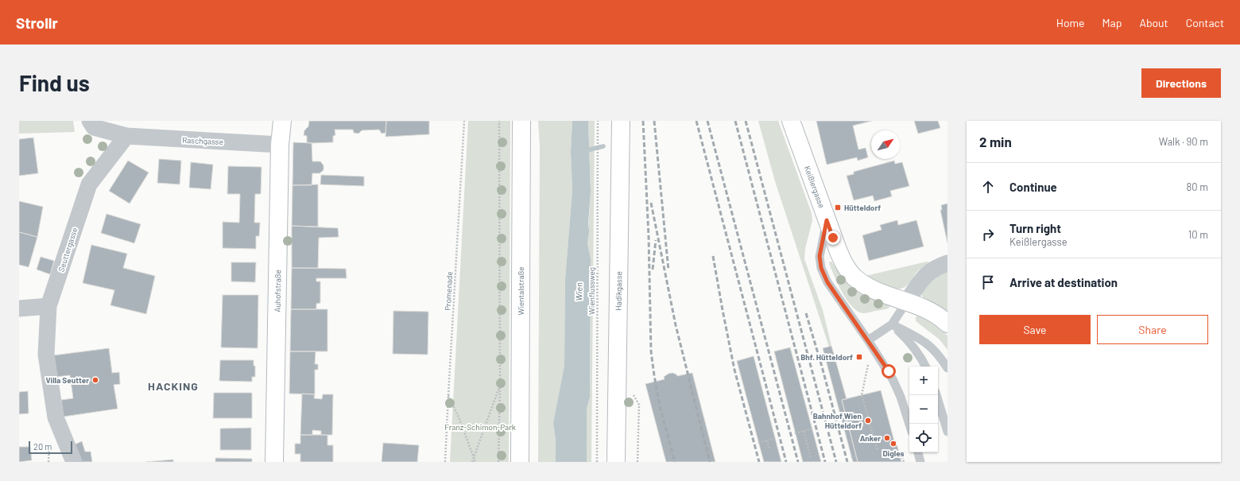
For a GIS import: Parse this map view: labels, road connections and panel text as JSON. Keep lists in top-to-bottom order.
{
  "streets": {
    "main road": [
      "Keißlergasse",
      "Auhofstraße",
      "Wientalstraße",
      "Hadikgasse"
    ],
    "street": ["Raschgasse", "Seuttergasse"],
    "path": ["Promenade", "Wienflussweg"]
  },
  "crossings": [
    ["Raschgasse", "Seuttergasse"],
    ["Raschgasse", "Auhofstraße"]
  ],
  "districts": ["HACKING"],
  "water": ["Wien"],
  "parks": ["Franz-Schimon-Park"],
  "places": {
    "transit": ["Hütteldorf", "Bhf. Hütteldorf"],
    "other": [
      "Villa Seutter",
      "Bahnhof Wien Hütteldorf",
      "Anker",
      "Digles"
    ]
  },
  "scale_bar": "20 m",
  "north": "top right",
  "page": {
    "header": "Strollr",
    "nav": [
      "Home",
      "Map",
      "About",
      "Contact"
    ],
    "buttons": [
      "Directions",
      ["Save", "Share"]
    ],
    "title": "Find us",
    "heading": ["2 min", "Walk · 90 m"],
    "list": [
      ["Continue", "80 m"],
      ["Turn right", "Keißlergasse", "10 m"],
      "Arrive at destination"
    ],
    "map_buttons": ["+", "−"],
    "scale": "20 m"
  }
}
